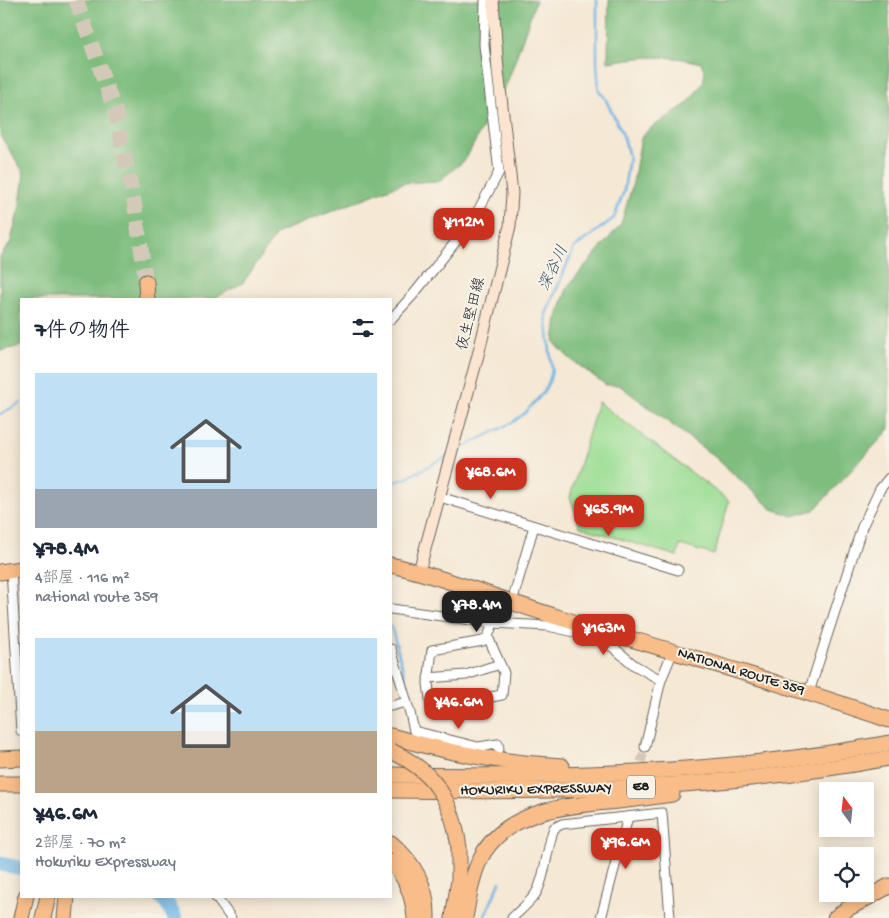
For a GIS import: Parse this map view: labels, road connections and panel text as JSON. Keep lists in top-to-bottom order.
{
  "streets": {
    "highway": ["NATIONAL ROUTE 359", "E8", "HOKURIKU EXPRESSWAY"],
    "main road": ["仮生堅田線"]
  },
  "crossings": [
    ["仮生堅田線", "NATIONAL ROUTE 359"]
  ],
  "water": ["深谷川"],
  "north": "top",
  "page": {
    "price": [
      "¥112M",
      "¥68.6M",
      "¥65.9M",
      "¥78.4M",
      "¥163M",
      "¥46.6M",
      "¥96.6M"
    ],
    "heading": "7件の物件",
    "list": [
      {
        "name": "¥78.4M",
        "note": "4部屋 · 116 m² · national route 359"
      },
      {
        "name": "¥46.6M",
        "note": "2部屋 · 70 m² · Hokuriku Expressway"
      }
    ]
  }
}
